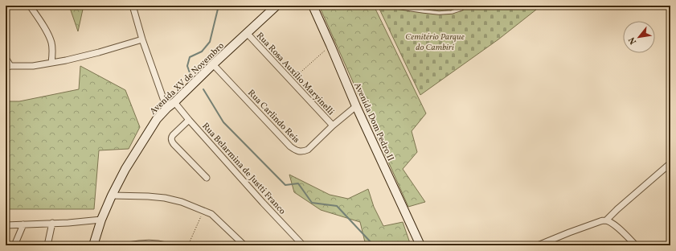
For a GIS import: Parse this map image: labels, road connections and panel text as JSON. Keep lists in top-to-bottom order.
{
  "streets": {
    "street": [
      "Rua Rosa Auxílio Maryinelli",
      "Avenida XV de Novembro",
      "Rua Carlindo Reis",
      "Avenida Dom Pedro II",
      "Rua Belarmina de Justti Franco"
    ]
  },
  "crossings": [
    ["Rua Rosa Auxílio Maryinelli", "Avenida XV de Novembro"],
    ["Rua Rosa Auxílio Maryinelli", "Rua Carlindo Reis"],
    ["Avenida XV de Novembro", "Rua Carlindo Reis"],
    ["Avenida XV de Novembro", "Rua Belarmina de Justti Franco"],
    ["Rua Carlindo Reis", "Avenida Dom Pedro II"]
  ],
  "parks": ["Cemitério Parque do Cambiri"],
  "north": "bottom left"
}
